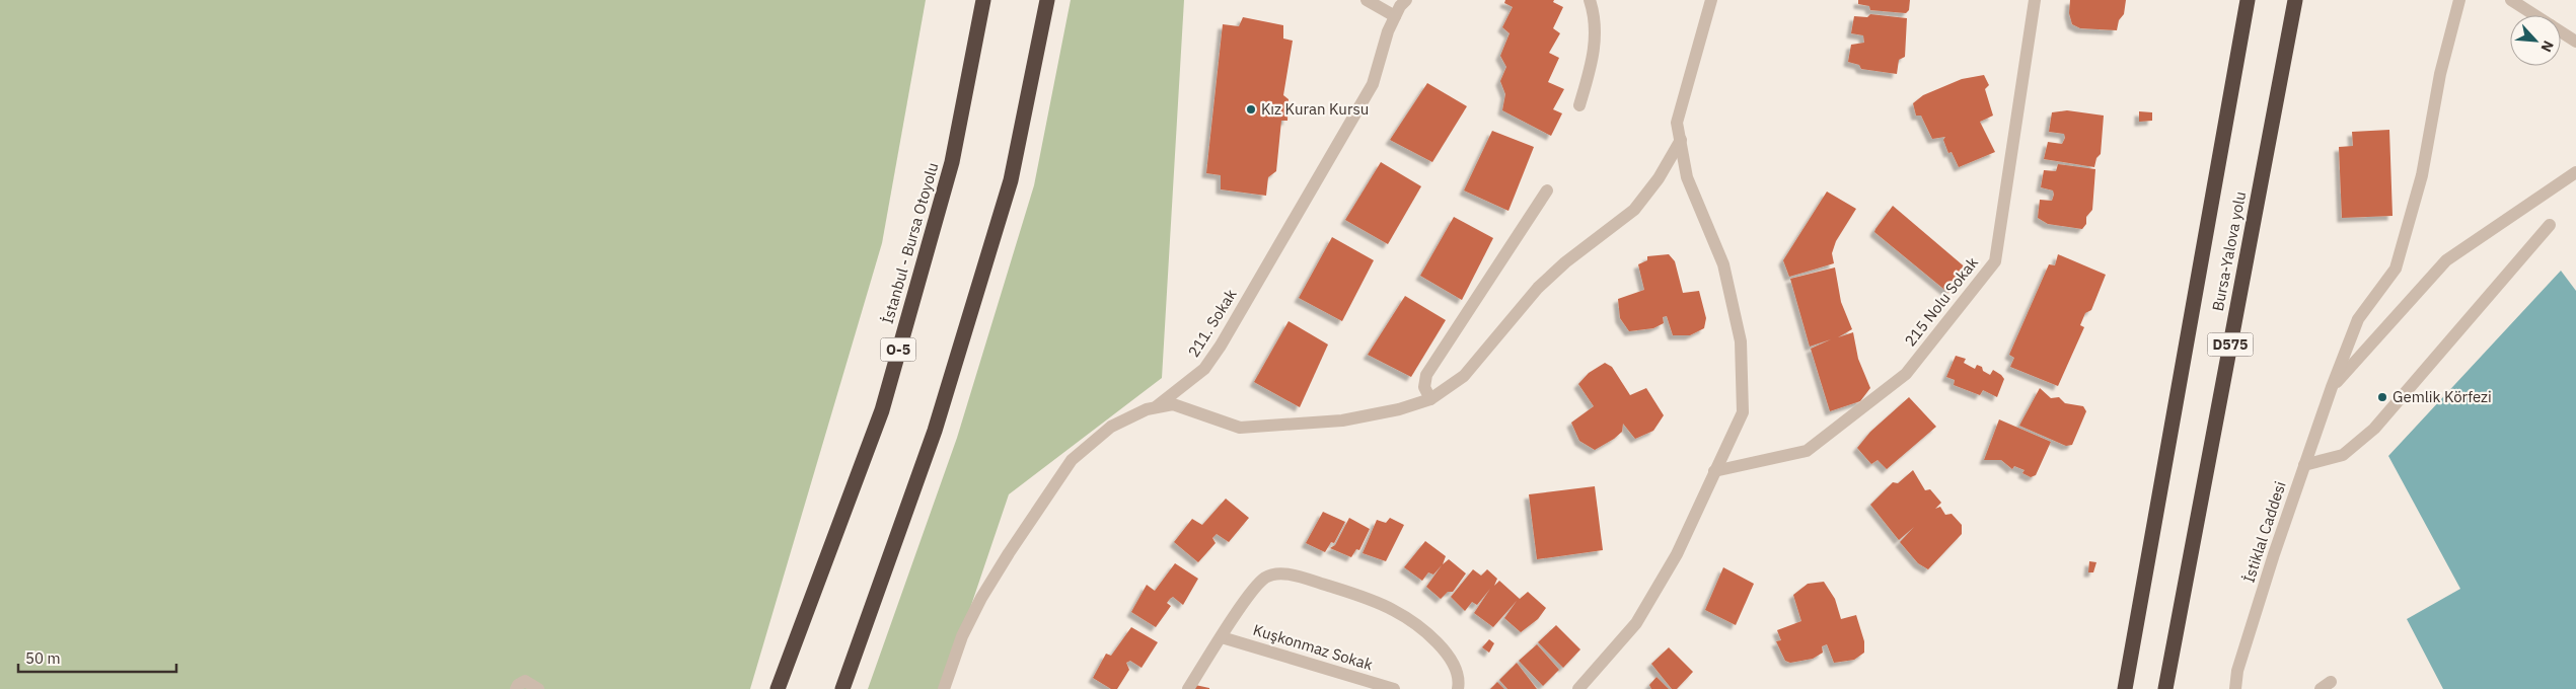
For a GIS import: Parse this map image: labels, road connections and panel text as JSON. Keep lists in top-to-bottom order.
{
  "streets": {
    "highway": [
      "İstanbul - Bursa Otoyolu",
      "Bursa-Yalova yolu",
      "D575",
      "O-5"
    ],
    "street": [
      "215 Nolu Sokak",
      "211. Sokak",
      "İstiklal Caddesi",
      "Kuşkonmaz Sokak"
    ]
  },
  "places": ["Kız Kuran Kursu", "Gemlik Körfezi"],
  "scale_bar": "50 m",
  "north": "bottom right"
}
